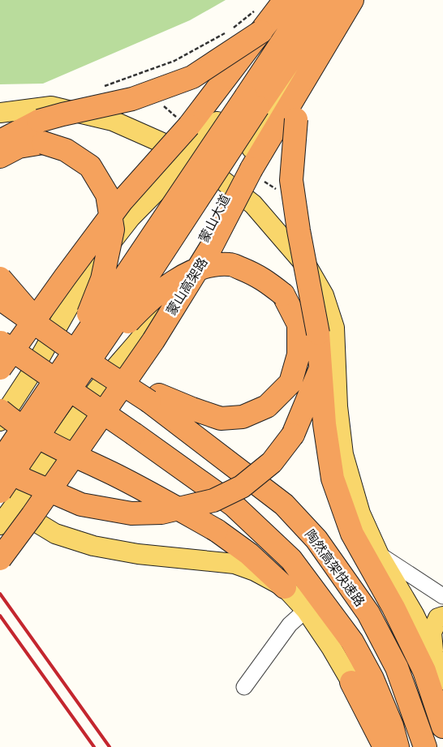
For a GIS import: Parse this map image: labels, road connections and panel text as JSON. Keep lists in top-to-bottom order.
{
  "streets": {
    "highway": ["蒙山高架路", "陶然高架快速路"],
    "main road": ["蒙山大道"]
  }
}
